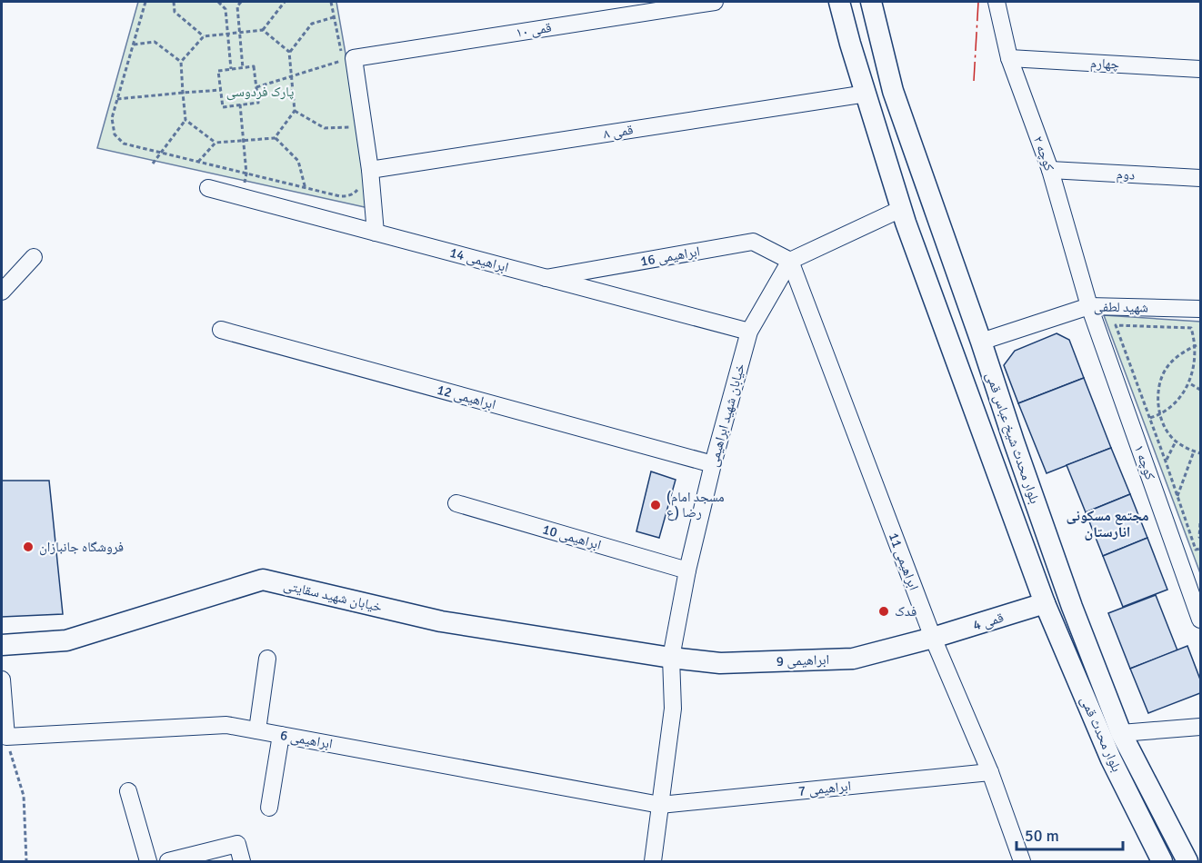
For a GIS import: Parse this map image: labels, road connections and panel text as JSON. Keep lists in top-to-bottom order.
{
  "streets": {
    "main road": [
      "بلوار محدث شیخ عباس قمی",
      "خیابان شهید سقایتی",
      "قمی 4",
      "ابراهیمی 9",
      "بلوار محدث قمی"
    ],
    "street": [
      "قمی ۱۰",
      "چهارم",
      "قمی ۸",
      "کوچه ۲",
      "دوم",
      "ابراهیمی 16",
      "ابراهیمی 14",
      "شهید لطفی",
      "ابراهیمی 12",
      "خیابان شهید ابراهیمی",
      "کوچه ۱",
      "ابراهیمی 10",
      "ابراهیمی 11",
      "ابراهیمی 6",
      "ابراهیمی 7"
    ]
  },
  "crossings": [
    ["قمی ۱۰", "قمی ۸"],
    ["چهارم", "کوچه ۲"],
    ["قمی ۸", "بلوار محدث شیخ عباس قمی"],
    ["کوچه ۲", "دوم"],
    ["کوچه ۲", "شهید لطفی"],
    ["کوچه ۲", "کوچه ۱"],
    ["ابراهیمی 16", "ابراهیمی 14"],
    ["ابراهیمی 16", "خیابان شهید ابراهیمی"],
    ["ابراهیمی 16", "ابراهیمی 11"],
    ["ابراهیمی 14", "خیابان شهید ابراهیمی"],
    ["شهید لطفی", "بلوار محدث شیخ عباس قمی"],
    ["شهید لطفی", "کوچه ۱"],
    ["ابراهیمی 12", "خیابان شهید ابراهیمی"],
    ["خیابان شهید ابراهیمی", "ابراهیمی 10"],
    ["خیابان شهید ابراهیمی", "ابراهیمی 11"],
    ["خیابان شهید ابراهیمی", "خیابان شهید سقایتی"],
    ["خیابان شهید ابراهیمی", "ابراهیمی 9"],
    ["خیابان شهید ابراهیمی", "ابراهیمی 6"],
    ["خیابان شهید ابراهیمی", "ابراهیمی 7"],
    ["بلوار محدث شیخ عباس قمی", "قمی 4"],
    ["بلوار محدث شیخ عباس قمی", "بلوار محدث قمی"],
    ["ابراهیمی 11", "قمی 4"],
    ["ابراهیمی 11", "ابراهیمی 9"],
    ["ابراهیمی 11", "ابراهیمی 7"],
    ["خیابان شهید سقایتی", "ابراهیمی 9"],
    ["قمی 4", "ابراهیمی 9"],
    ["قمی 4", "بلوار محدث قمی"],
    ["ابراهیمی 6", "ابراهیمی 7"]
  ],
  "districts": ["مجتمع مسکونی انارستان"],
  "parks": ["پارک فردوسی"],
  "places": ["(مسجد امام رضا (ع", "فروشگاه جانبازان", "فدک"],
  "scale_bar": "50 m"
}
